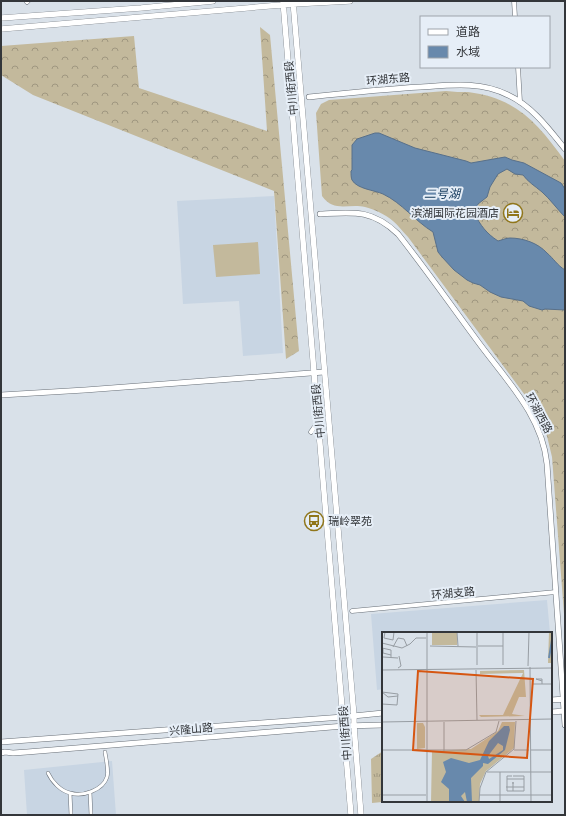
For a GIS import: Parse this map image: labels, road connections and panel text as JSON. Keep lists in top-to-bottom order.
{
  "streets": {
    "main road": ["中川街西段"],
    "street": [
      "环湖东路",
      "环湖西路",
      "环湖支路",
      "兴隆山路"
    ]
  },
  "crossings": [
    ["中川街西段", "兴隆山路"],
    ["环湖西路", "环湖支路"]
  ],
  "water": ["二号湖"],
  "places": {
    "hotel": ["滨湖国际花园酒店"],
    "bus stop": ["瑞岭翠苑"]
  },
  "legend": ["道路", "水域"]
}
